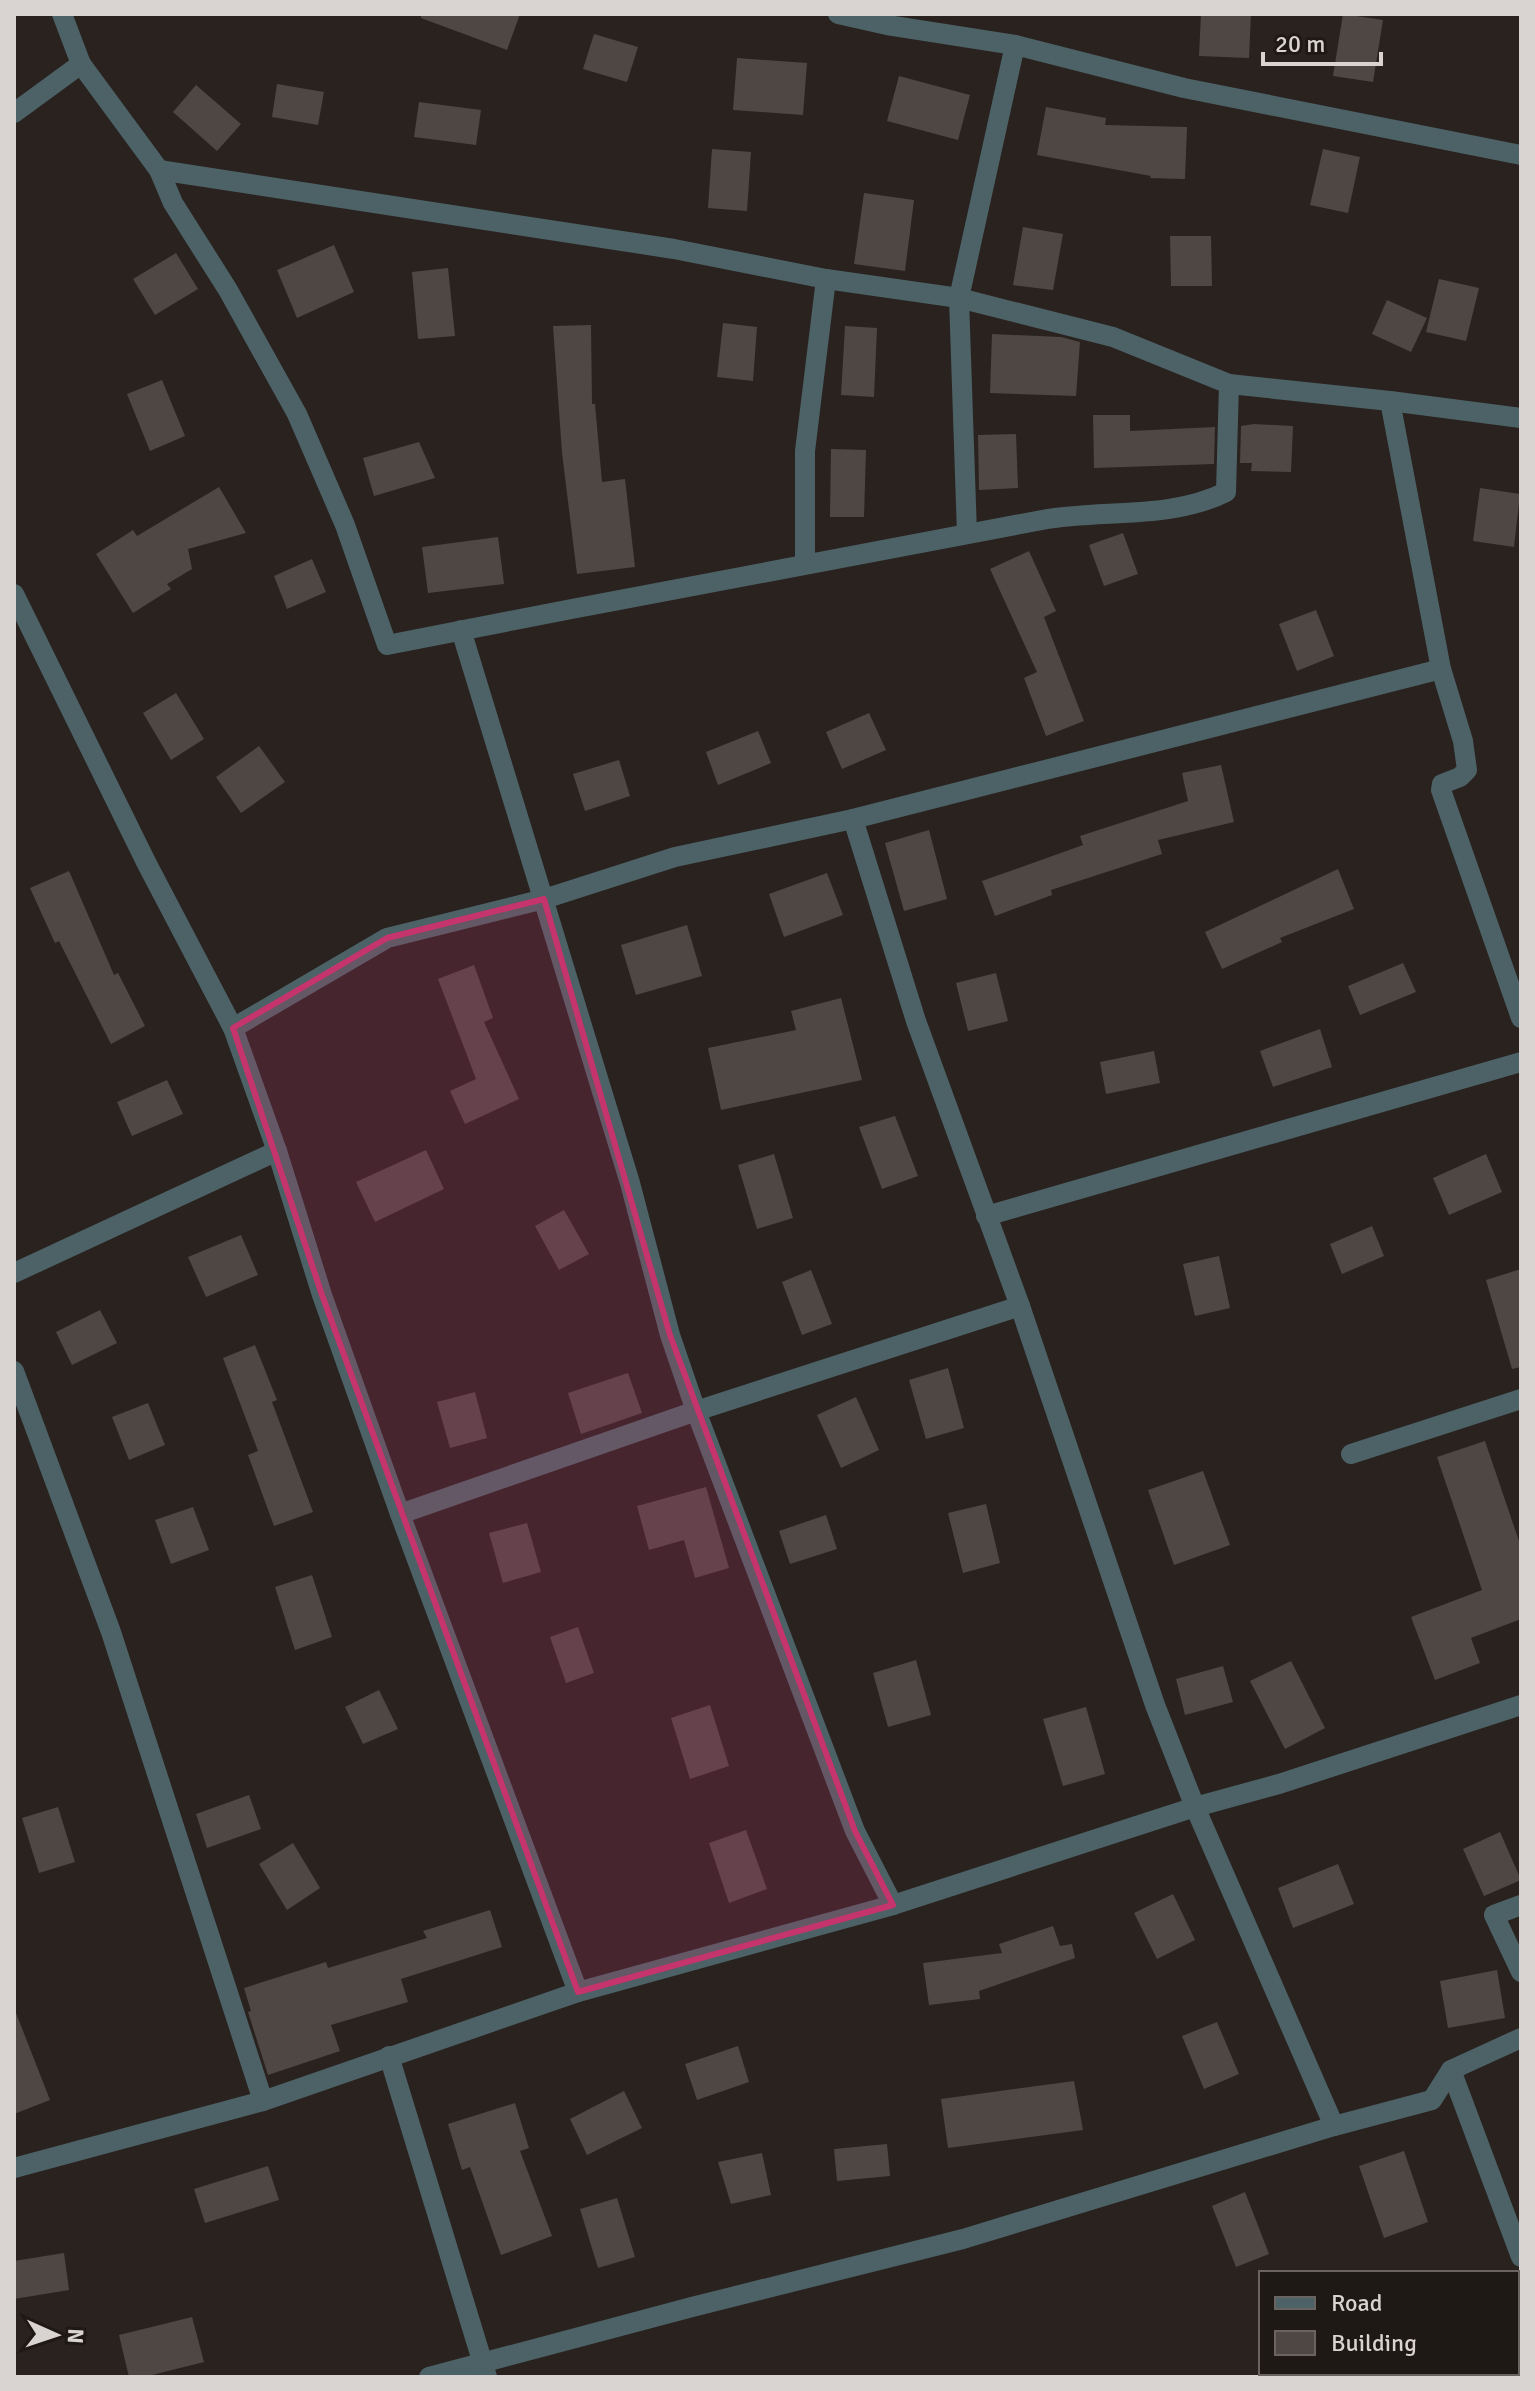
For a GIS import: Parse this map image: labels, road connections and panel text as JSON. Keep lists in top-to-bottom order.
{
  "legend": ["Road", "Building"],
  "scale_bar": "20 m",
  "north": "right"
}
